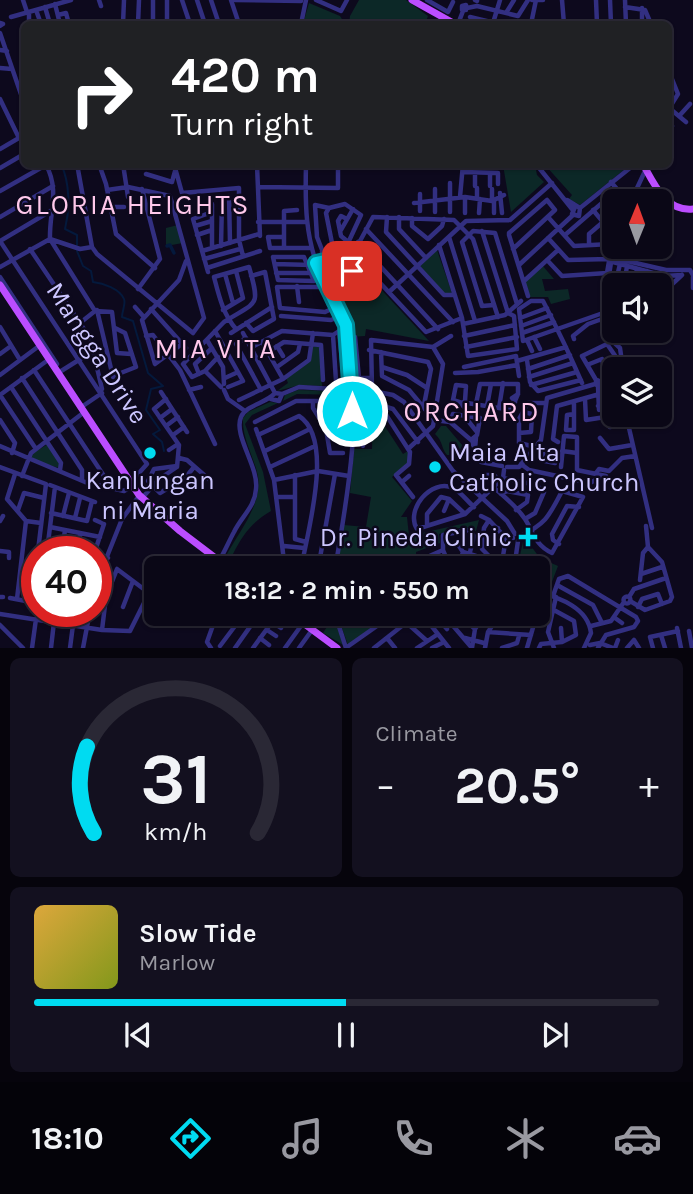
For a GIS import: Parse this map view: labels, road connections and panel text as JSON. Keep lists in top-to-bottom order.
{
  "streets": {
    "street": ["Mangga Drive"]
  },
  "districts": ["GLORIA HEIGHTS", "MIA VITA", "ORCHARD"],
  "places": {
    "other": ["Kanlungan ni Maria", "Maia Alta Catholic Church"],
    "health": ["Dr. Pineda Clinic"]
  },
  "north": "top",
  "page": {
    "turn": ["420 m", "Turn right"],
    "limit": "40",
    "trip": "18:12 · 2 min · 550 m",
    "tile": "Climate",
    "heat": ["−", "20.5°", "+"],
    "song": ["Slow Tide", "Marlow"],
    "tabs": "18:10",
    "gauge": ["31", "km/h"]
  }
}
